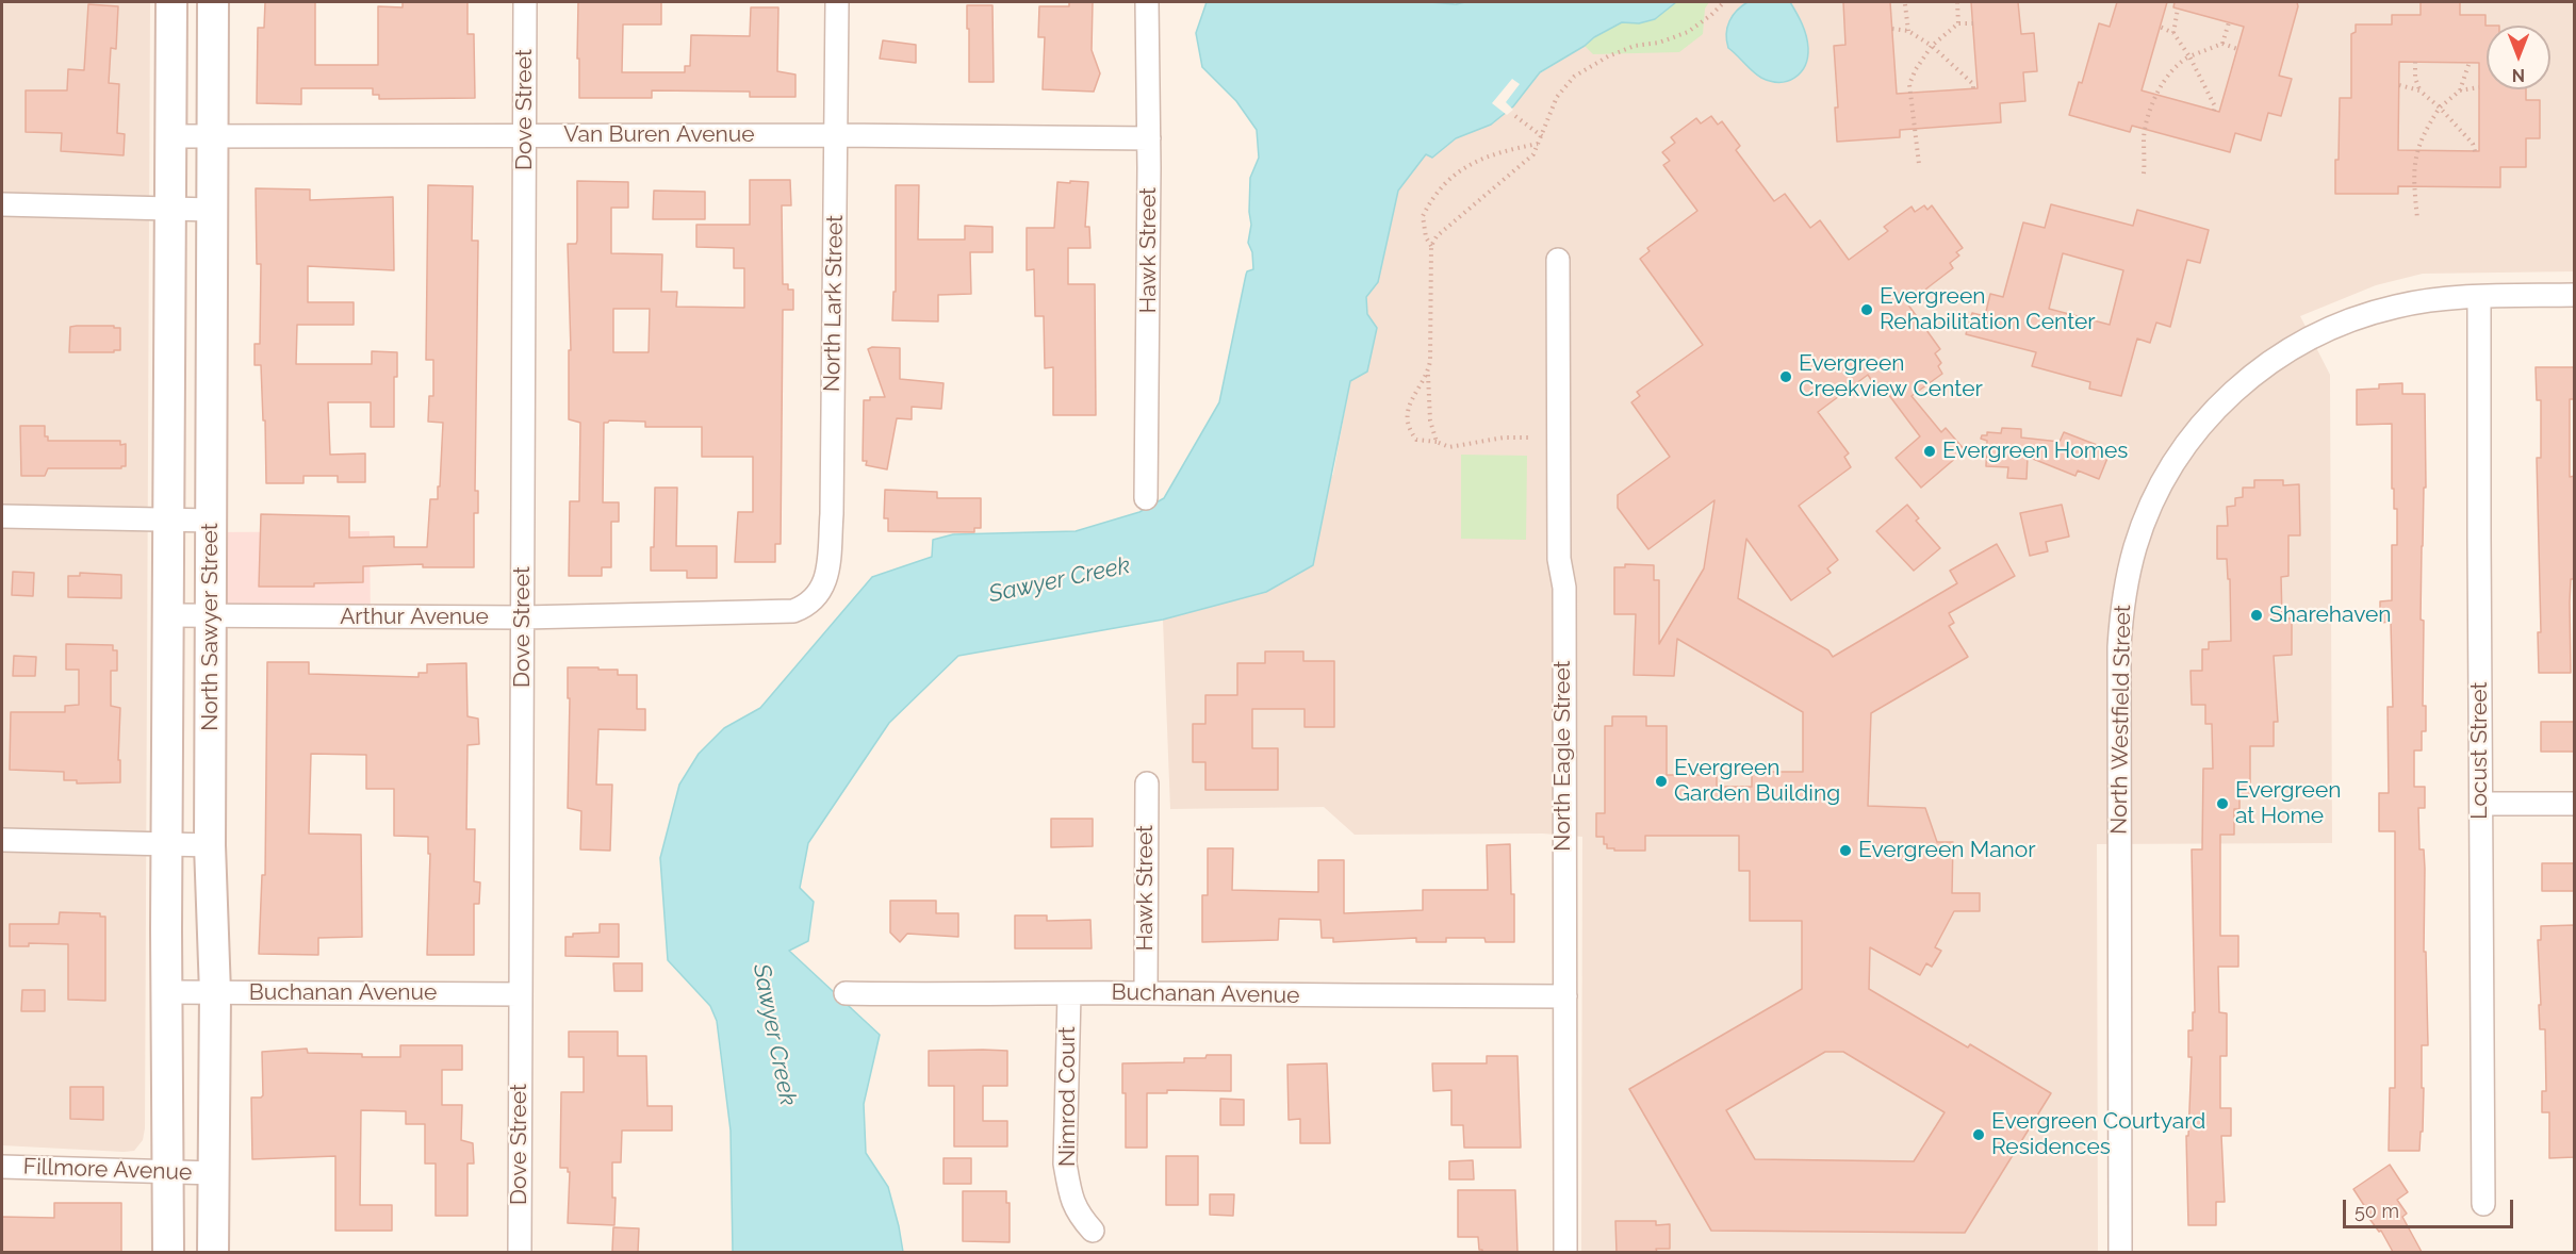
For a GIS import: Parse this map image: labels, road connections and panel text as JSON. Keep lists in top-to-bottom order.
{
  "streets": {
    "street": [
      "Dove Street",
      "Van Buren Avenue",
      "Hawk Street",
      "North Lark Street",
      "Arthur Avenue",
      "North Sawyer Street",
      "North Westfield Street",
      "Locust Street",
      "North Eagle Street",
      "Buchanan Avenue",
      "Nimrod Court",
      "Fillmore Avenue"
    ]
  },
  "crossings": [
    ["Dove Street", "Van Buren Avenue"],
    ["Dove Street", "Arthur Avenue"],
    ["Dove Street", "Buchanan Avenue"],
    ["Van Buren Avenue", "Hawk Street"],
    ["Van Buren Avenue", "North Lark Street"],
    ["Van Buren Avenue", "North Sawyer Street"],
    ["Hawk Street", "Buchanan Avenue"],
    ["North Lark Street", "Arthur Avenue"],
    ["Arthur Avenue", "North Sawyer Street"],
    ["North Sawyer Street", "Buchanan Avenue"],
    ["North Sawyer Street", "Fillmore Avenue"],
    ["North Westfield Street", "Locust Street"],
    ["North Eagle Street", "Buchanan Avenue"],
    ["Buchanan Avenue", "Nimrod Court"]
  ],
  "water": ["Sawyer Creek"],
  "places": [
    "Evergreen Rehabilitation Center",
    "Evergreen Creekview Center",
    "Evergreen Homes",
    "Sharehaven",
    "Evergreen Garden Building",
    "Evergreen at Home",
    "Evergreen Manor",
    "Evergreen Courtyard Residences"
  ],
  "scale_bar": "50 m",
  "north": "bottom"
}
